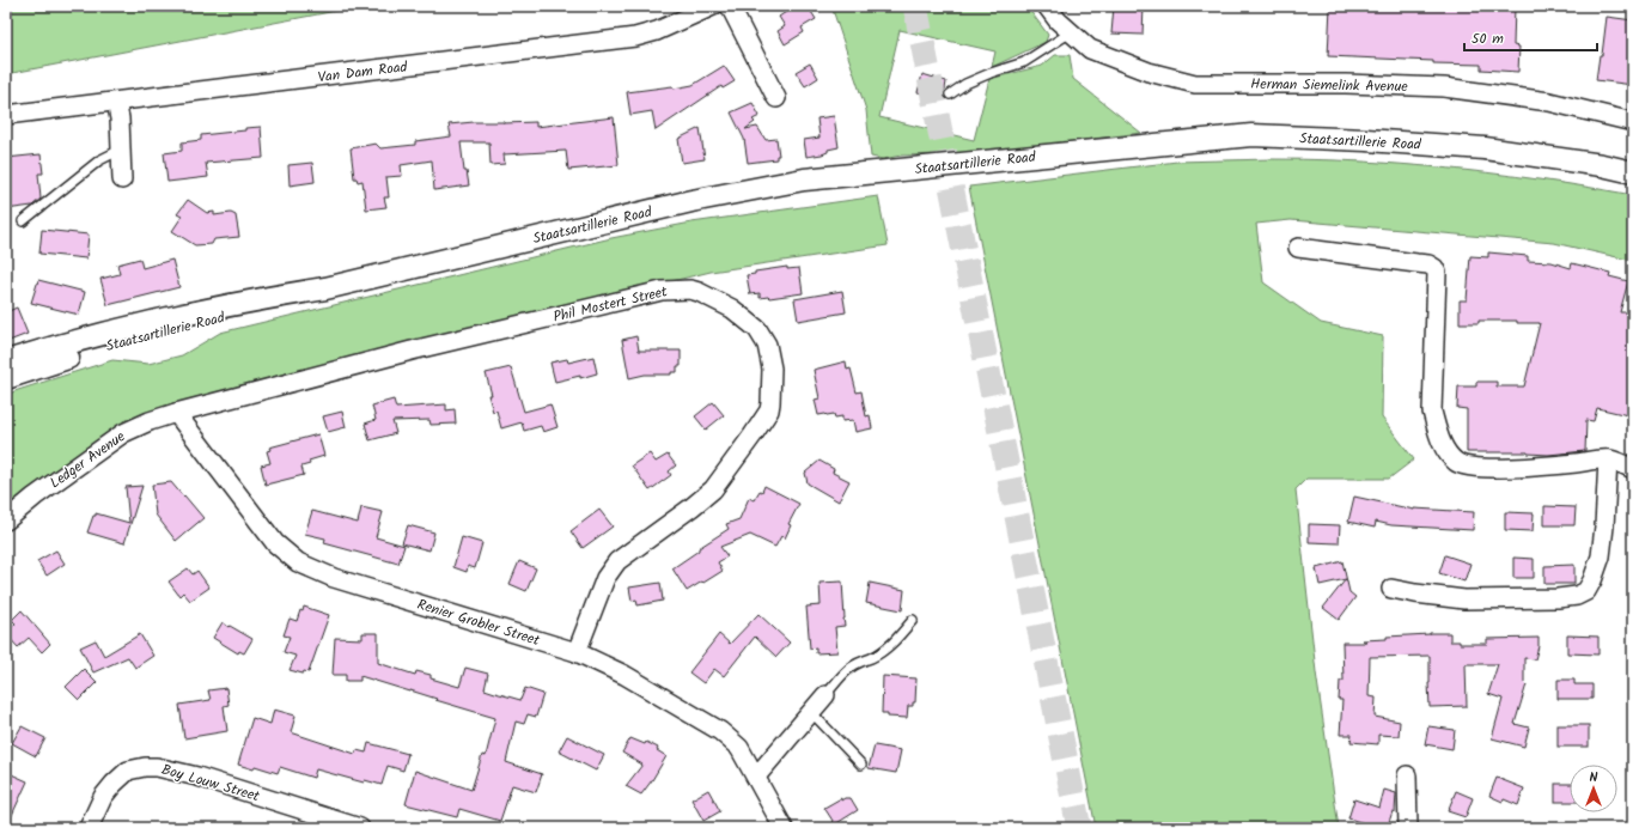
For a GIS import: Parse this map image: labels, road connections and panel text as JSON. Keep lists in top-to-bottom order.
{
  "streets": {
    "street": [
      "Van Dam Road",
      "Herman Siemelink Avenue",
      "Staatsartillerie Road",
      "Phil Mostert Street",
      "Ledger Avenue",
      "Renier Grobler Street",
      "Boy Louw Street"
    ]
  },
  "crossings": [
    ["Phil Mostert Street", "Ledger Avenue"],
    ["Phil Mostert Street", "Renier Grobler Street"],
    ["Ledger Avenue", "Renier Grobler Street"]
  ],
  "scale_bar": "50 m",
  "north": "top"
}
